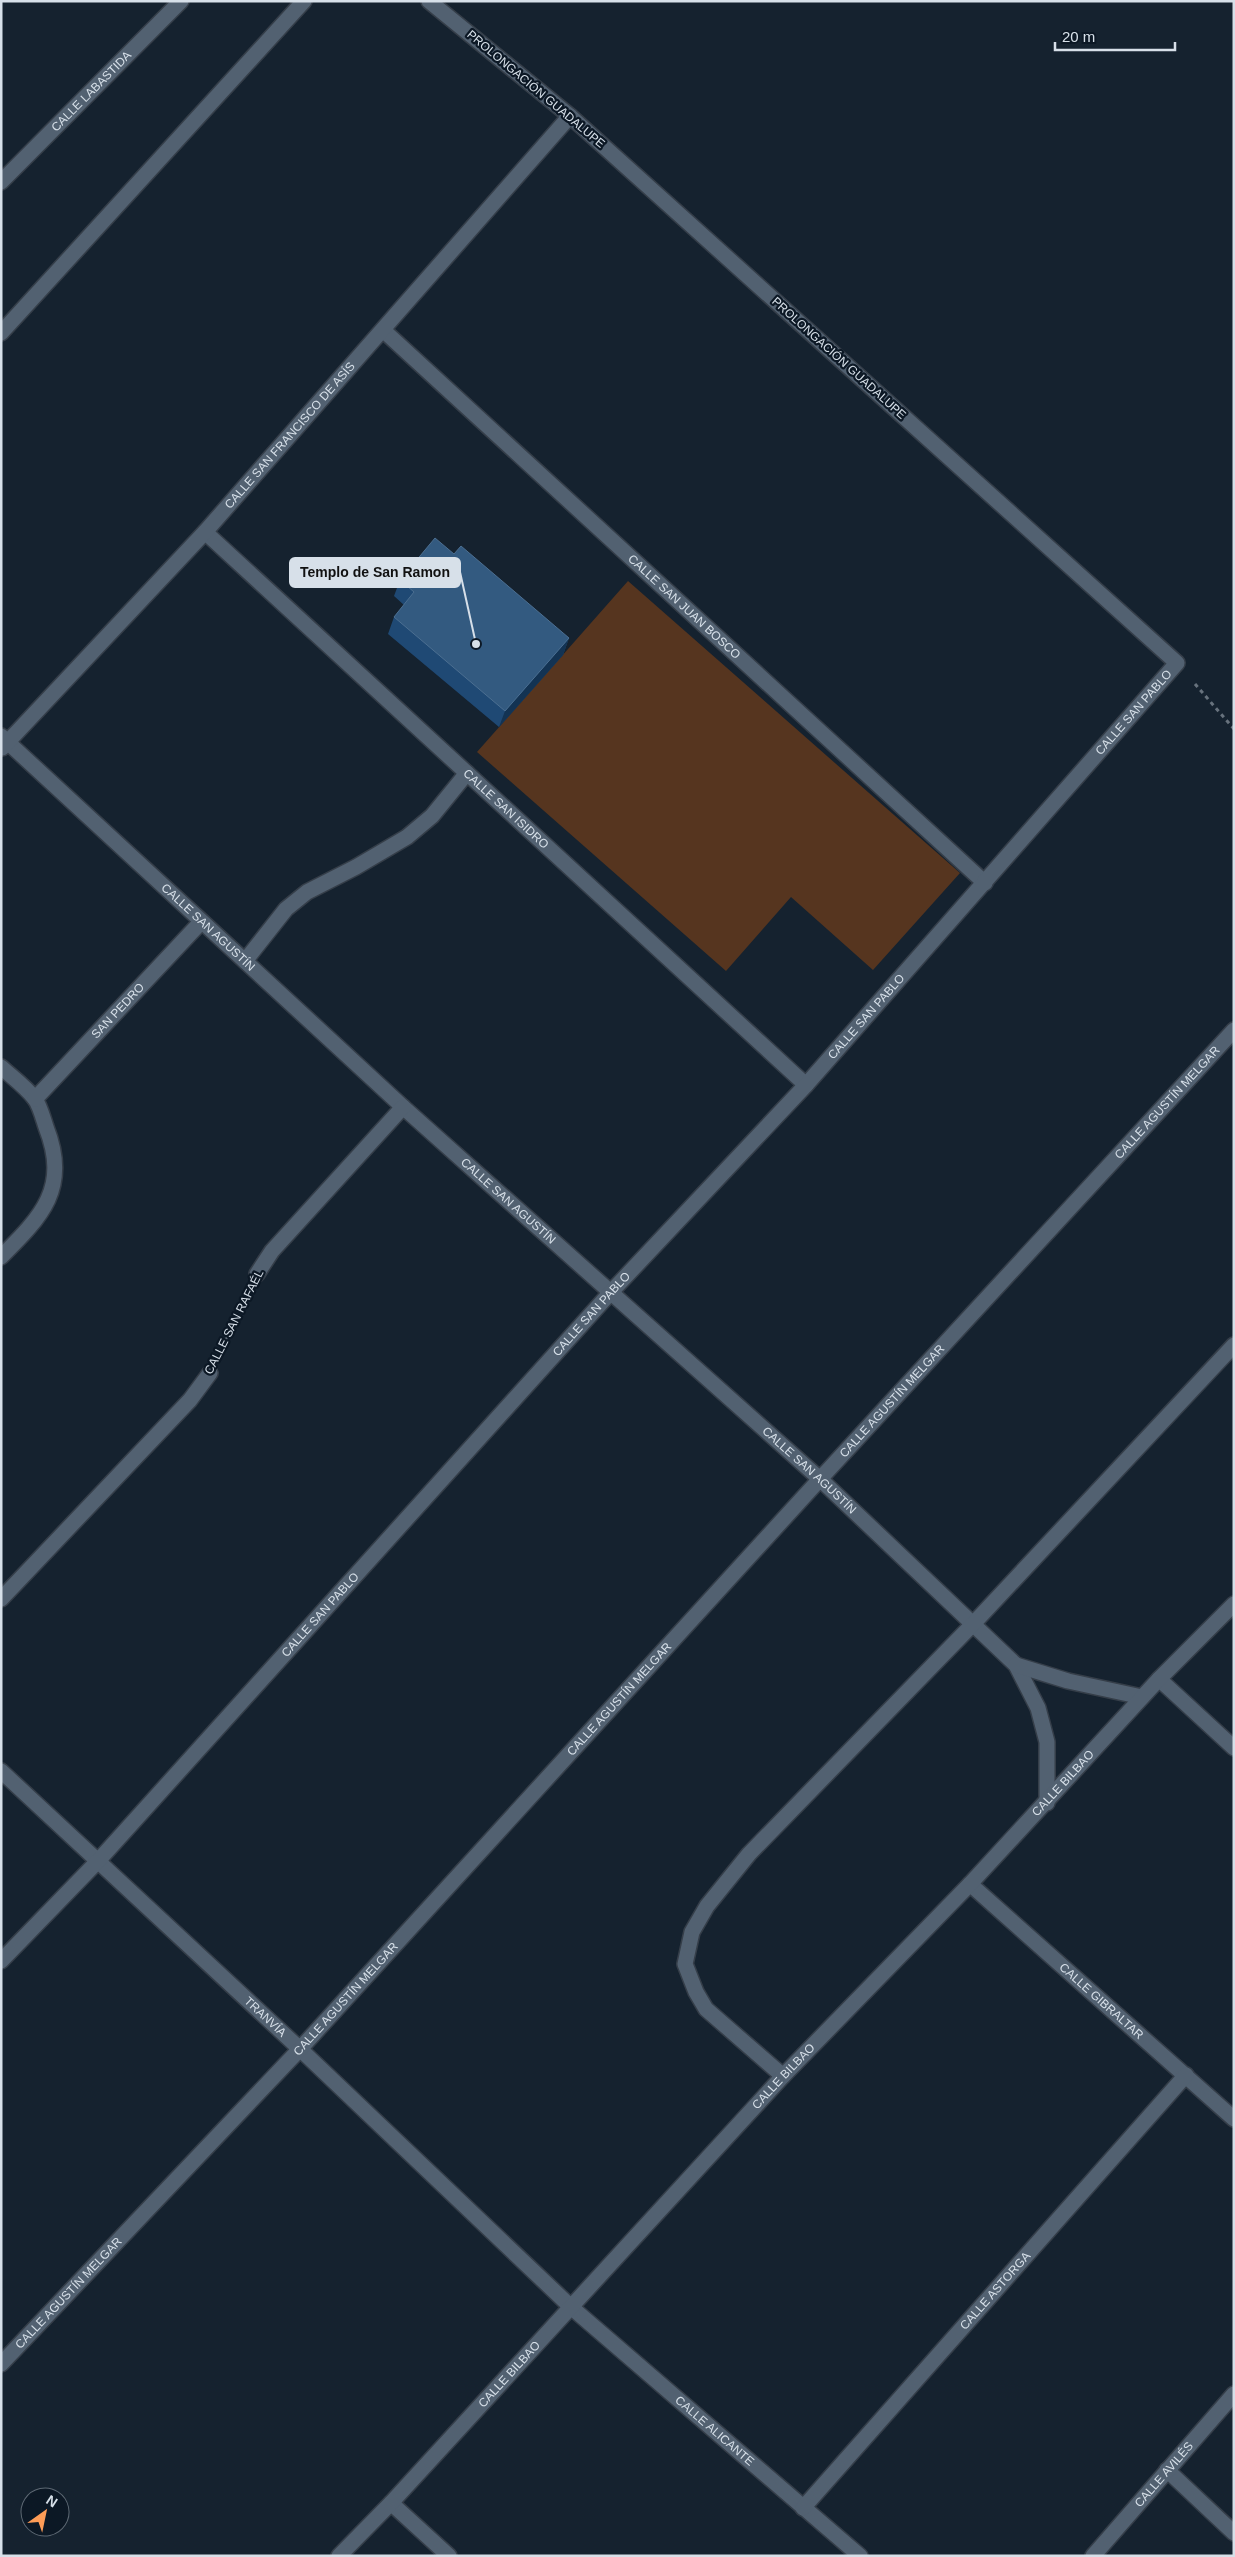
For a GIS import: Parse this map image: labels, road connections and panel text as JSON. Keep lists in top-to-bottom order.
{
  "streets": {
    "street": [
      "PROLONGACIÓN GUADALUPE",
      "CALLE LABASTIDA",
      "CALLE SAN FRANCISCO DE ASÍS",
      "CALLE SAN JUAN BOSCO",
      "CALLE SAN PABLO",
      "CALLE SAN ISIDRO",
      "CALLE SAN AGUSTÍN",
      "SAN PEDRO",
      "CALLE AGUSTÍN MELGAR",
      "CALLE SAN RAFAÉL",
      "CALLE BILBAO",
      "CALLE GIBRALTAR",
      "TRANVÍA",
      "CALLE ASTORGA",
      "CALLE ALICANTE",
      "CALLE AVILÉS"
    ]
  },
  "crossings": [
    ["PROLONGACIÓN GUADALUPE", "CALLE SAN FRANCISCO DE ASÍS"],
    ["PROLONGACIÓN GUADALUPE", "CALLE SAN PABLO"],
    ["CALLE SAN FRANCISCO DE ASÍS", "CALLE SAN JUAN BOSCO"],
    ["CALLE SAN FRANCISCO DE ASÍS", "CALLE SAN ISIDRO"],
    ["CALLE SAN FRANCISCO DE ASÍS", "CALLE SAN AGUSTÍN"],
    ["CALLE SAN JUAN BOSCO", "CALLE SAN PABLO"],
    ["CALLE SAN PABLO", "CALLE SAN ISIDRO"],
    ["CALLE SAN PABLO", "CALLE SAN AGUSTÍN"],
    ["CALLE SAN PABLO", "TRANVÍA"],
    ["CALLE SAN AGUSTÍN", "SAN PEDRO"],
    ["CALLE SAN AGUSTÍN", "CALLE AGUSTÍN MELGAR"],
    ["CALLE SAN AGUSTÍN", "CALLE SAN RAFAÉL"],
    ["CALLE SAN AGUSTÍN", "CALLE BILBAO"],
    ["CALLE AGUSTÍN MELGAR", "TRANVÍA"],
    ["CALLE BILBAO", "CALLE GIBRALTAR"],
    ["CALLE BILBAO", "TRANVÍA"],
    ["CALLE BILBAO", "CALLE ALICANTE"],
    ["CALLE GIBRALTAR", "CALLE ASTORGA"],
    ["TRANVÍA", "CALLE ALICANTE"],
    ["CALLE ASTORGA", "CALLE ALICANTE"]
  ],
  "places": ["Templo de San Ramon"],
  "scale_bar": "20 m",
  "north": "top right"
}
